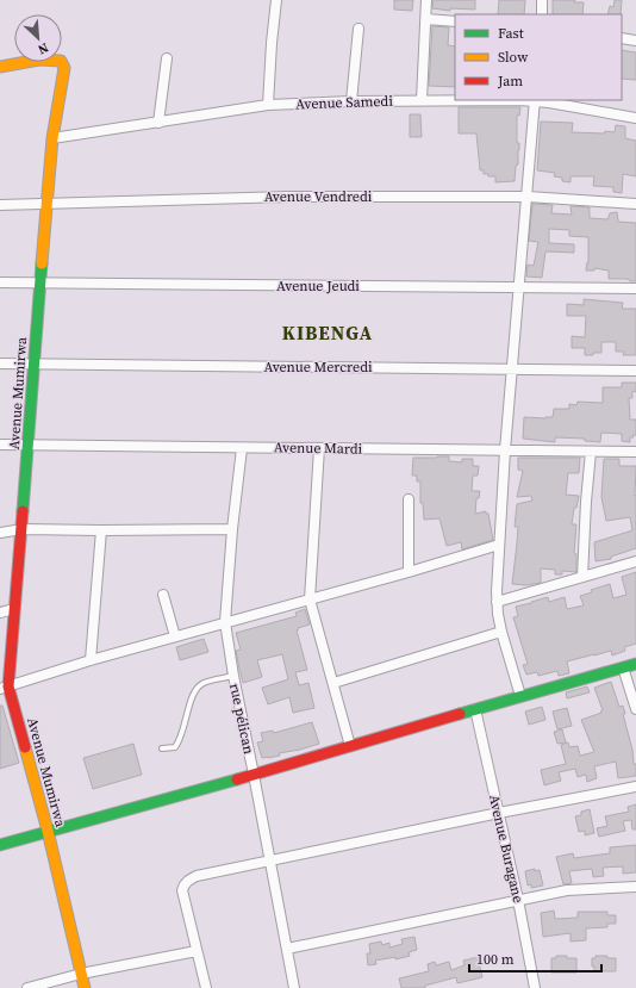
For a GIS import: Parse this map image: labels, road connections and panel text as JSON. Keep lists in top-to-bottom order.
{
  "streets": {
    "street": [
      "Avenue Samedi",
      "Avenue Vendredi",
      "Avenue Jeudi",
      "Avenue Mercredi",
      "Avenue Mumirwa",
      "Avenue Mardi",
      "rue pélican",
      "Avenue Buragane"
    ]
  },
  "crossings": [
    ["Avenue Samedi", "Avenue Mumirwa"],
    ["Avenue Vendredi", "Avenue Mumirwa"],
    ["Avenue Jeudi", "Avenue Mumirwa"],
    ["Avenue Mercredi", "Avenue Mumirwa"],
    ["Avenue Mumirwa", "Avenue Mardi"],
    ["Avenue Mardi", "rue pélican"]
  ],
  "districts": ["KIBENGA"],
  "legend": ["Fast", "Slow", "Jam"],
  "scale_bar": "100 m",
  "north": "bottom right"
}
